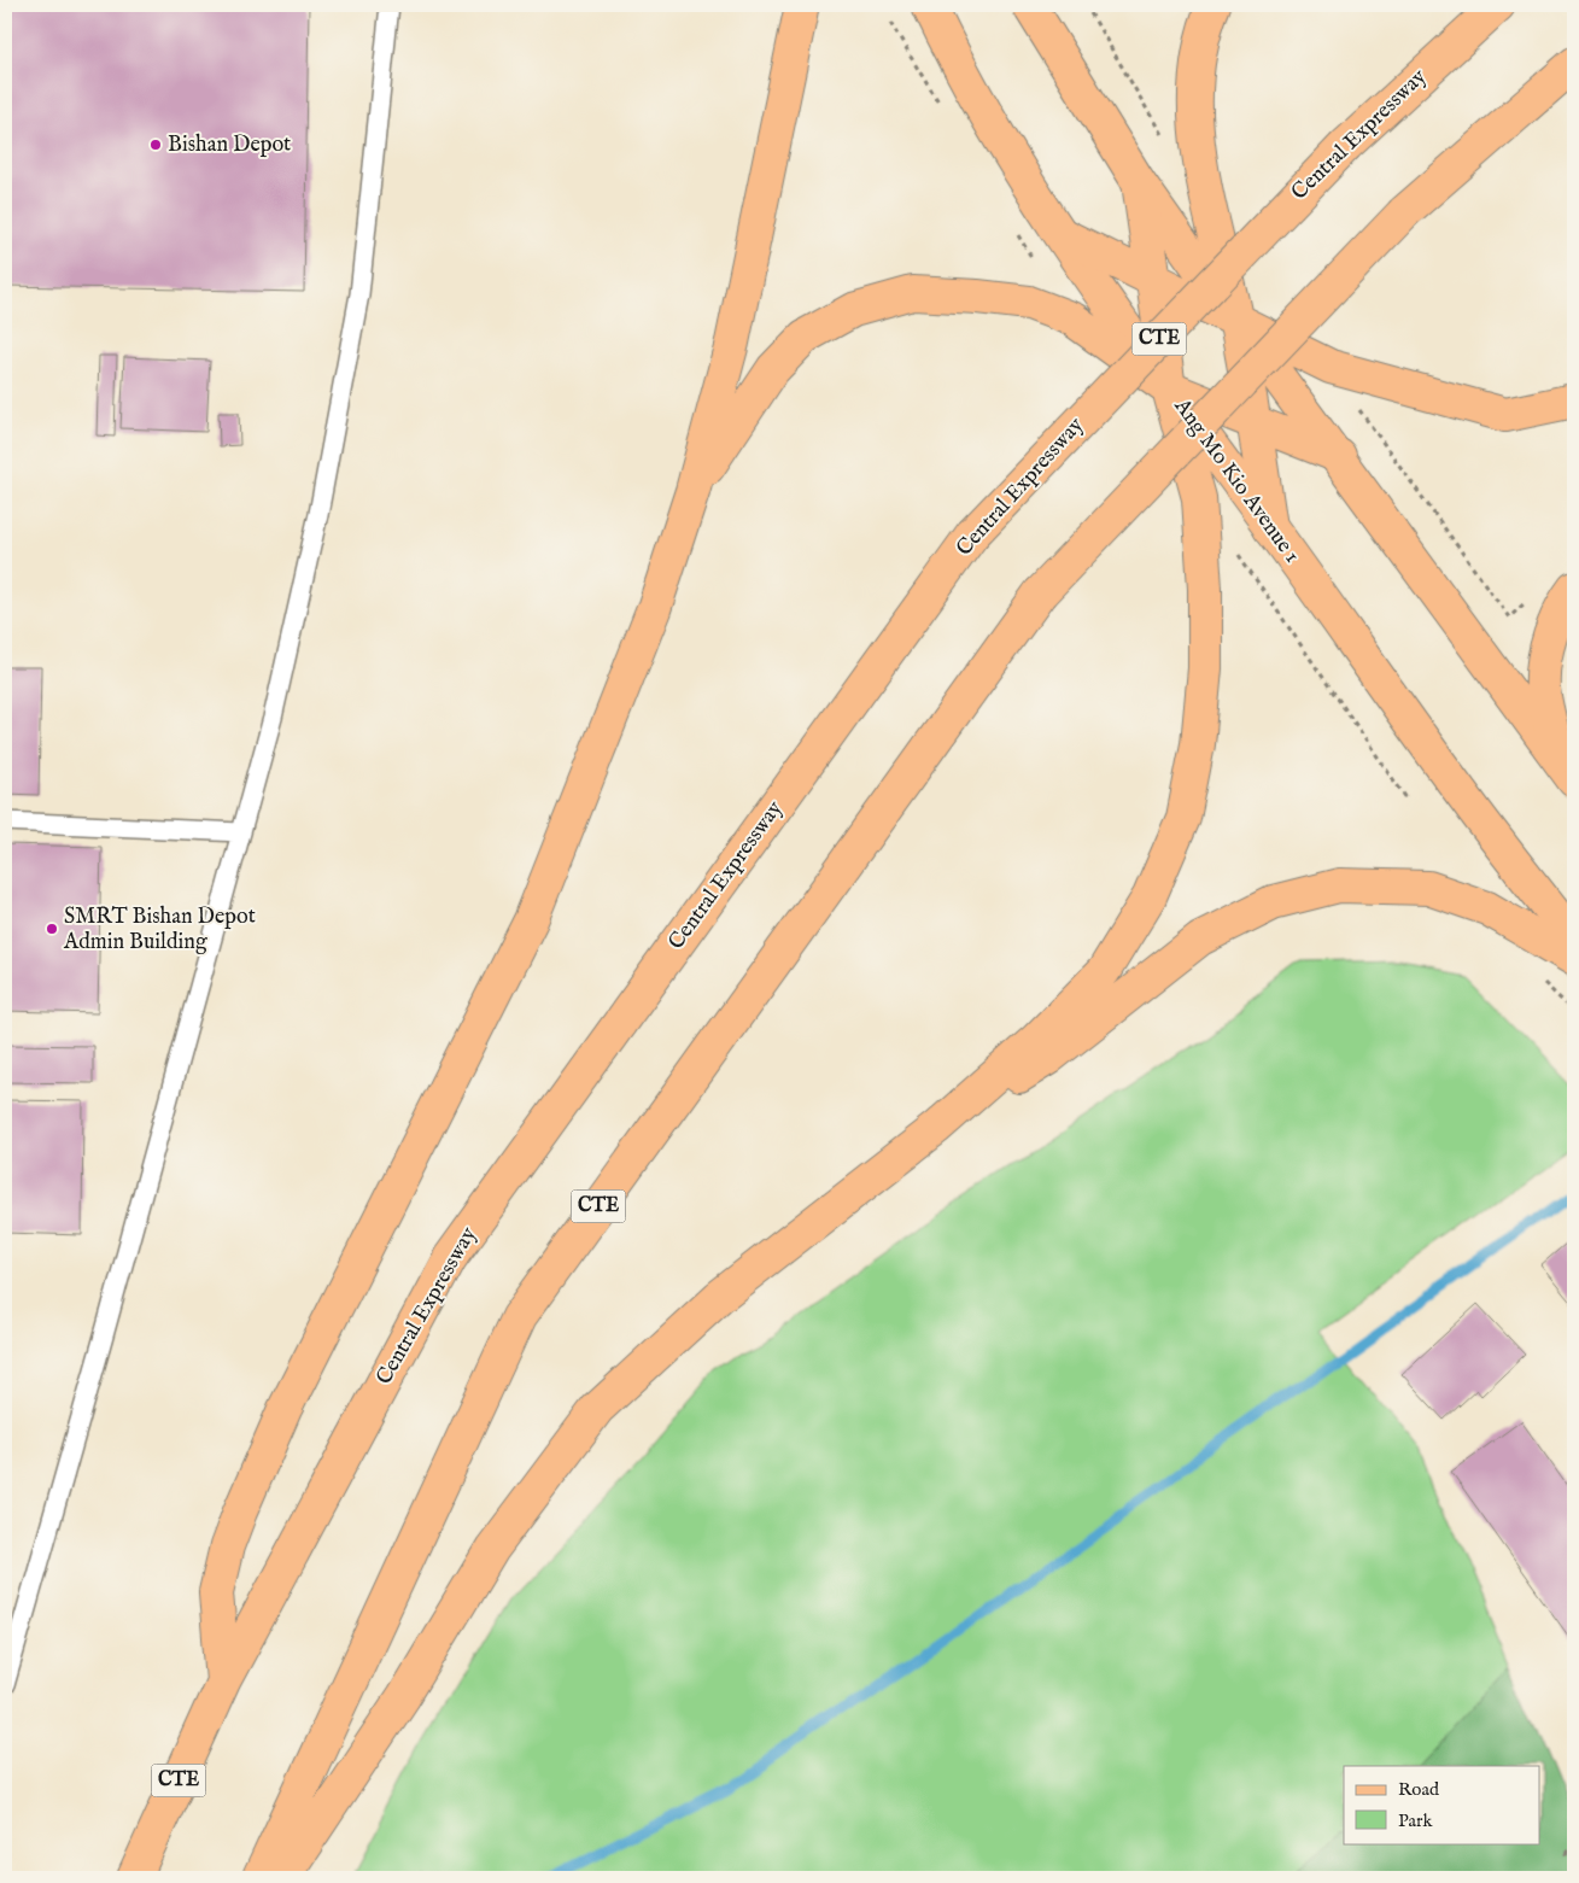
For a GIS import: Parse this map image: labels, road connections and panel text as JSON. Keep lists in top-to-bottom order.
{
  "streets": {
    "main road": ["Central Expressway", "CTE", "Ang Mo Kio Avenue 1"]
  },
  "places": ["Bishan Depot", "SMRT Bishan Depot Admin Building"],
  "legend": ["Road", "Park"]
}
